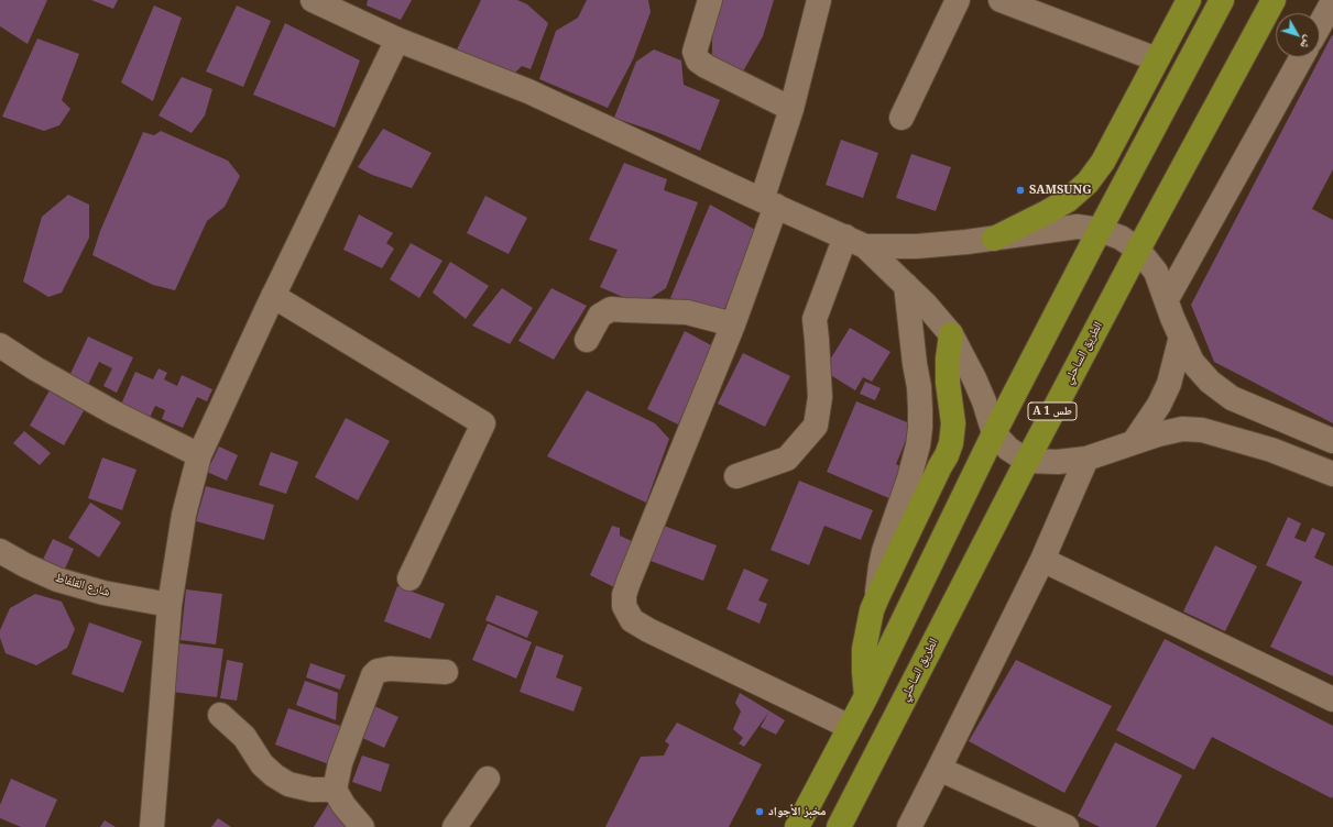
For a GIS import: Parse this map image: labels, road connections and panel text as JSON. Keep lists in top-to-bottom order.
{
  "streets": {
    "highway": ["الطريق الساحلي", "A 1 طس"],
    "street": ["شارع القلفاط"]
  },
  "places": ["SAMSUNG", "مخبز الأجواد"],
  "north": "bottom right"
}
